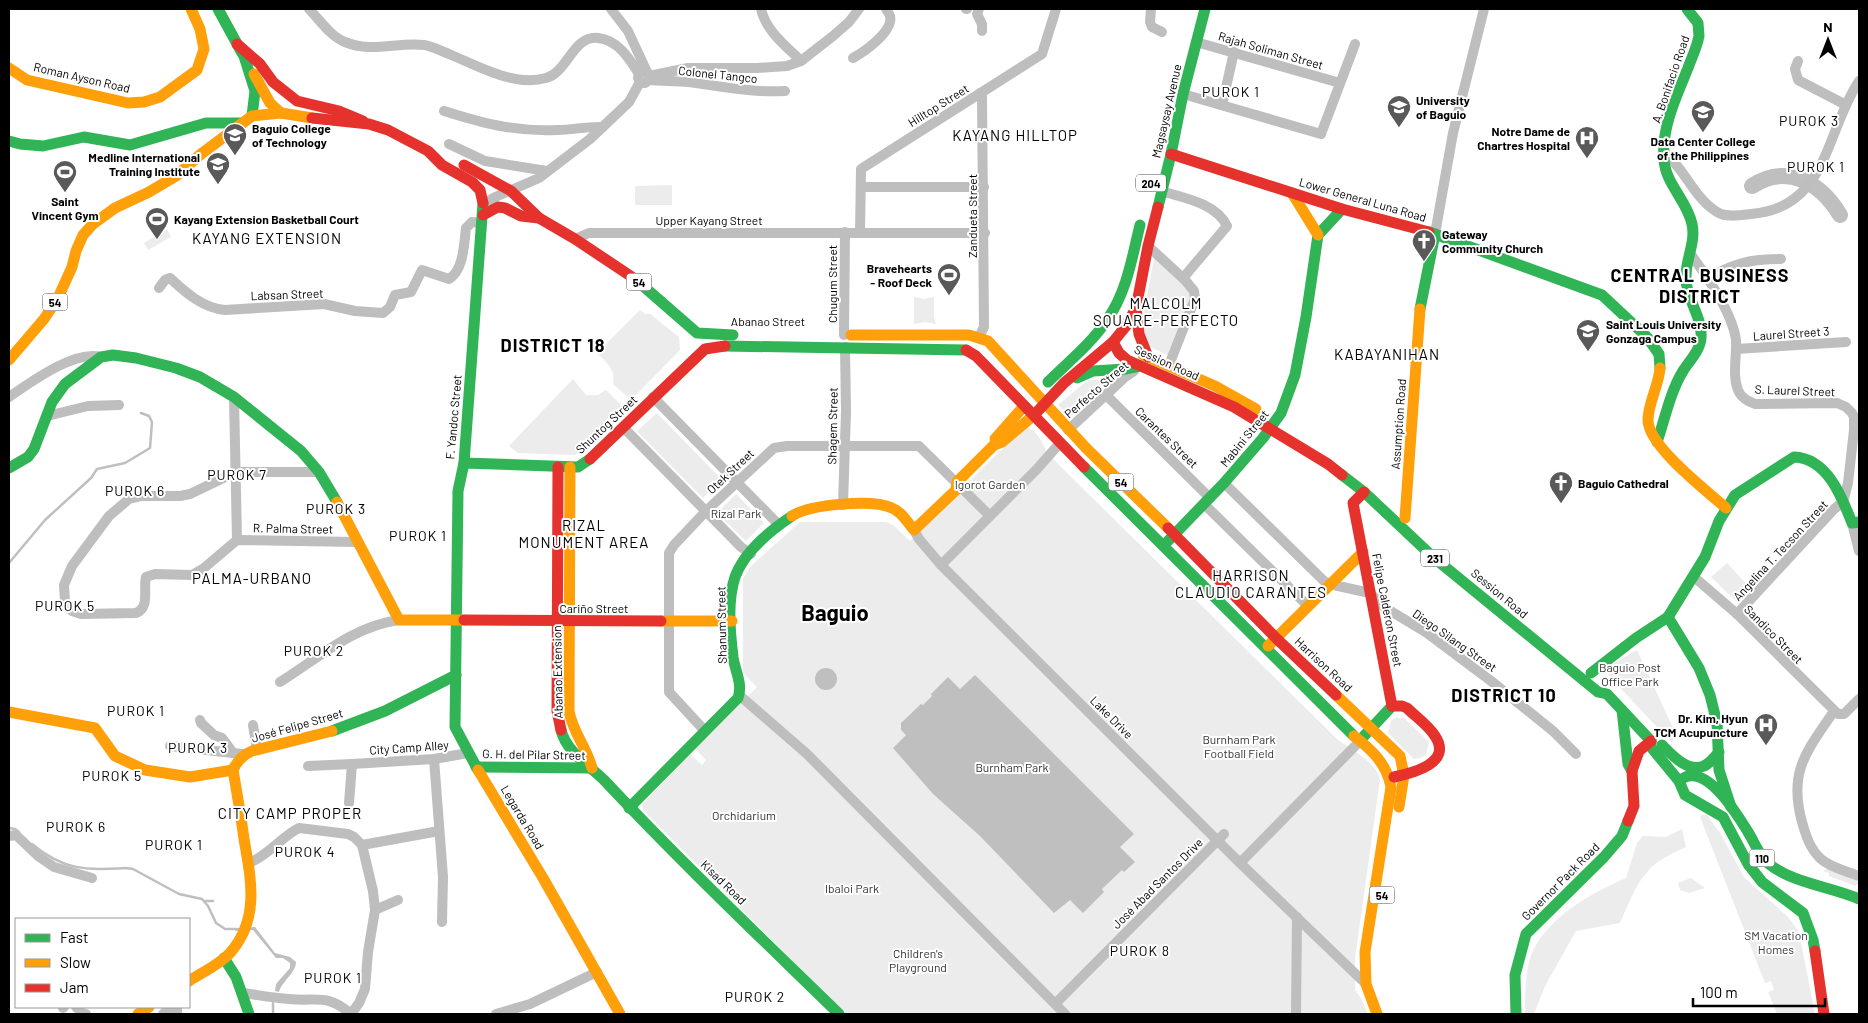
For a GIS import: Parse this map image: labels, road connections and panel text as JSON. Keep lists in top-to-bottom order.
{
  "streets": {
    "main road": [
      "Roman Ayson Road",
      "A. Bonifacio Road",
      "Magsaysay Avenue",
      "204",
      "Lower General Luna Road",
      "54",
      "Abanao Street",
      "Session Road",
      "F. Yandoc Street",
      "Shuntog Street",
      "Assumption Road",
      "Mabini Street",
      "R. Palma Street",
      "231",
      "Cariño Street",
      "Felipe Calderon Street",
      "Shanum Street",
      "Harrison Road",
      "Abanao Extension",
      "José Felipe Street",
      "G. H. del Pilar Street",
      "Legarda Road",
      "110",
      "Governor Pack Road",
      "Kisad Road"
    ],
    "street": [
      "Rajah Soliman Street",
      "Colonel Tangco",
      "Hilltop Street",
      "Zandueta Street",
      "Upper Kayang Street",
      "Chugum Street",
      "Labsan Street",
      "Laurel Street 3",
      "Perfecto Street",
      "S. Laurel Street",
      "Shagem Street",
      "Carantes Street",
      "Otek Street",
      "Angelina T. Tecson Street",
      "Sandico Street",
      "Diego Silang Street",
      "Lake Drive",
      "City Camp Alley",
      "José Abad Santos Drive"
    ]
  },
  "crossings": [
    ["Rajah Soliman Street", "Magsaysay Avenue"],
    ["A. Bonifacio Road", "Lower General Luna Road"],
    ["A. Bonifacio Road", "S. Laurel Street"],
    ["Hilltop Street", "Zandueta Street"],
    ["Hilltop Street", "Upper Kayang Street"],
    ["Magsaysay Avenue", "Lower General Luna Road"],
    ["Magsaysay Avenue", "54"],
    ["Magsaysay Avenue", "Abanao Street"],
    ["Magsaysay Avenue", "Session Road"],
    ["Magsaysay Avenue", "Harrison Road"],
    ["Lower General Luna Road", "Assumption Road"],
    ["Zandueta Street", "Upper Kayang Street"],
    ["Zandueta Street", "54"],
    ["Upper Kayang Street", "54"],
    ["Upper Kayang Street", "Chugum Street"],
    ["54", "Abanao Street"],
    ["54", "Shuntog Street"],
    ["54", "Mabini Street"],
    ["54", "Harrison Road"],
    ["54", "Lake Drive"],
    ["Labsan Street", "F. Yandoc Street"],
    ["Abanao Street", "Shuntog Street"],
    ["Abanao Street", "Shagem Street"],
    ["Laurel Street 3", "S. Laurel Street"],
    ["Session Road", "Perfecto Street"],
    ["Session Road", "Assumption Road"],
    ["Session Road", "Mabini Street"],
    ["Session Road", "231"],
    ["Session Road", "Felipe Calderon Street"],
    ["Session Road", "Governor Pack Road"],
    ["Perfecto Street", "Carantes Street"],
    ["Perfecto Street", "Harrison Road"],
    ["S. Laurel Street", "Angelina T. Tecson Street"],
    ["F. Yandoc Street", "Shuntog Street"],
    ["F. Yandoc Street", "Cariño Street"],
    ["F. Yandoc Street", "Legarda Road"],
    ["Shuntog Street", "Abanao Extension"],
    ["Shagem Street", "Otek Street"],
    ["Shagem Street", "Shanum Street"],
    ["Carantes Street", "Mabini Street"],
    ["Mabini Street", "Diego Silang Street"],
    ["Mabini Street", "Harrison Road"],
    ["Otek Street", "Cariño Street"],
    ["R. Palma Street", "Cariño Street"],
    ["Angelina T. Tecson Street", "Sandico Street"],
    ["231", "110"],
    ["231", "Governor Pack Road"],
    ["Cariño Street", "Shanum Street"],
    ["Cariño Street", "Abanao Extension"],
    ["Cariño Street", "Legarda Road"],
    ["Felipe Calderon Street", "Diego Silang Street"],
    ["Shanum Street", "Lake Drive"],
    ["Abanao Extension", "G. H. del Pilar Street"],
    ["Abanao Extension", "Kisad Road"],
    ["Lake Drive", "José Abad Santos Drive"],
    ["José Felipe Street", "Legarda Road"],
    ["City Camp Alley", "Legarda Road"],
    ["G. H. del Pilar Street", "Legarda Road"],
    ["G. H. del Pilar Street", "Kisad Road"]
  ],
  "districts": [
    "PUROK 1",
    "PUROK 3",
    "KAYANG HILLTOP",
    "PUROK 1",
    "KAYANG EXTENSION",
    "CENTRAL BUSINESS DISTRICT",
    "MALCOLM SQUARE-PERFECTO",
    "DISTRICT 18",
    "KABAYANIHAN",
    "PUROK 7",
    "PUROK 6",
    "PUROK 3",
    "RIZAL MONUMENT AREA",
    "PUROK 1",
    "HARRISON CLAUDIO CARANTES",
    "PALMA-URBANO",
    "PUROK 5",
    "Baguio",
    "PUROK 2",
    "DISTRICT 10",
    "PUROK 1",
    "PUROK 3",
    "PUROK 5",
    "CITY CAMP PROPER",
    "PUROK 6",
    "PUROK 1",
    "PUROK 4",
    "PUROK 8",
    "PUROK 1",
    "PUROK 2"
  ],
  "parks": [
    "Igorot Garden",
    "Rizal Park",
    "Baguio Post Office Park",
    "Burnham Park Football Field",
    "Burnham Park",
    "Orchidarium",
    "Ibaloi Park",
    "SM Vacation Homes",
    "Children's Playground"
  ],
  "places": {
    "school or university": [
      "University of Baguio",
      "Data Center College of the Philippines",
      "Baguio College of Technology",
      "Medline International Training Institute",
      "Saint Louis University Gonzaga Campus"
    ],
    "hospital": ["Notre Dame de Chartres Hospital", "Dr. Kim, Hyun TCM Acupuncture"],
    "sports": ["Saint Vincent Gym", "Kayang Extension Basketball Court", "Bravehearts - Roof Deck"],
    "church": ["Gateway Community Church", "Baguio Cathedral"]
  },
  "legend": ["Fast", "Slow", "Jam"],
  "scale_bar": "100 m",
  "north": "top"
}
